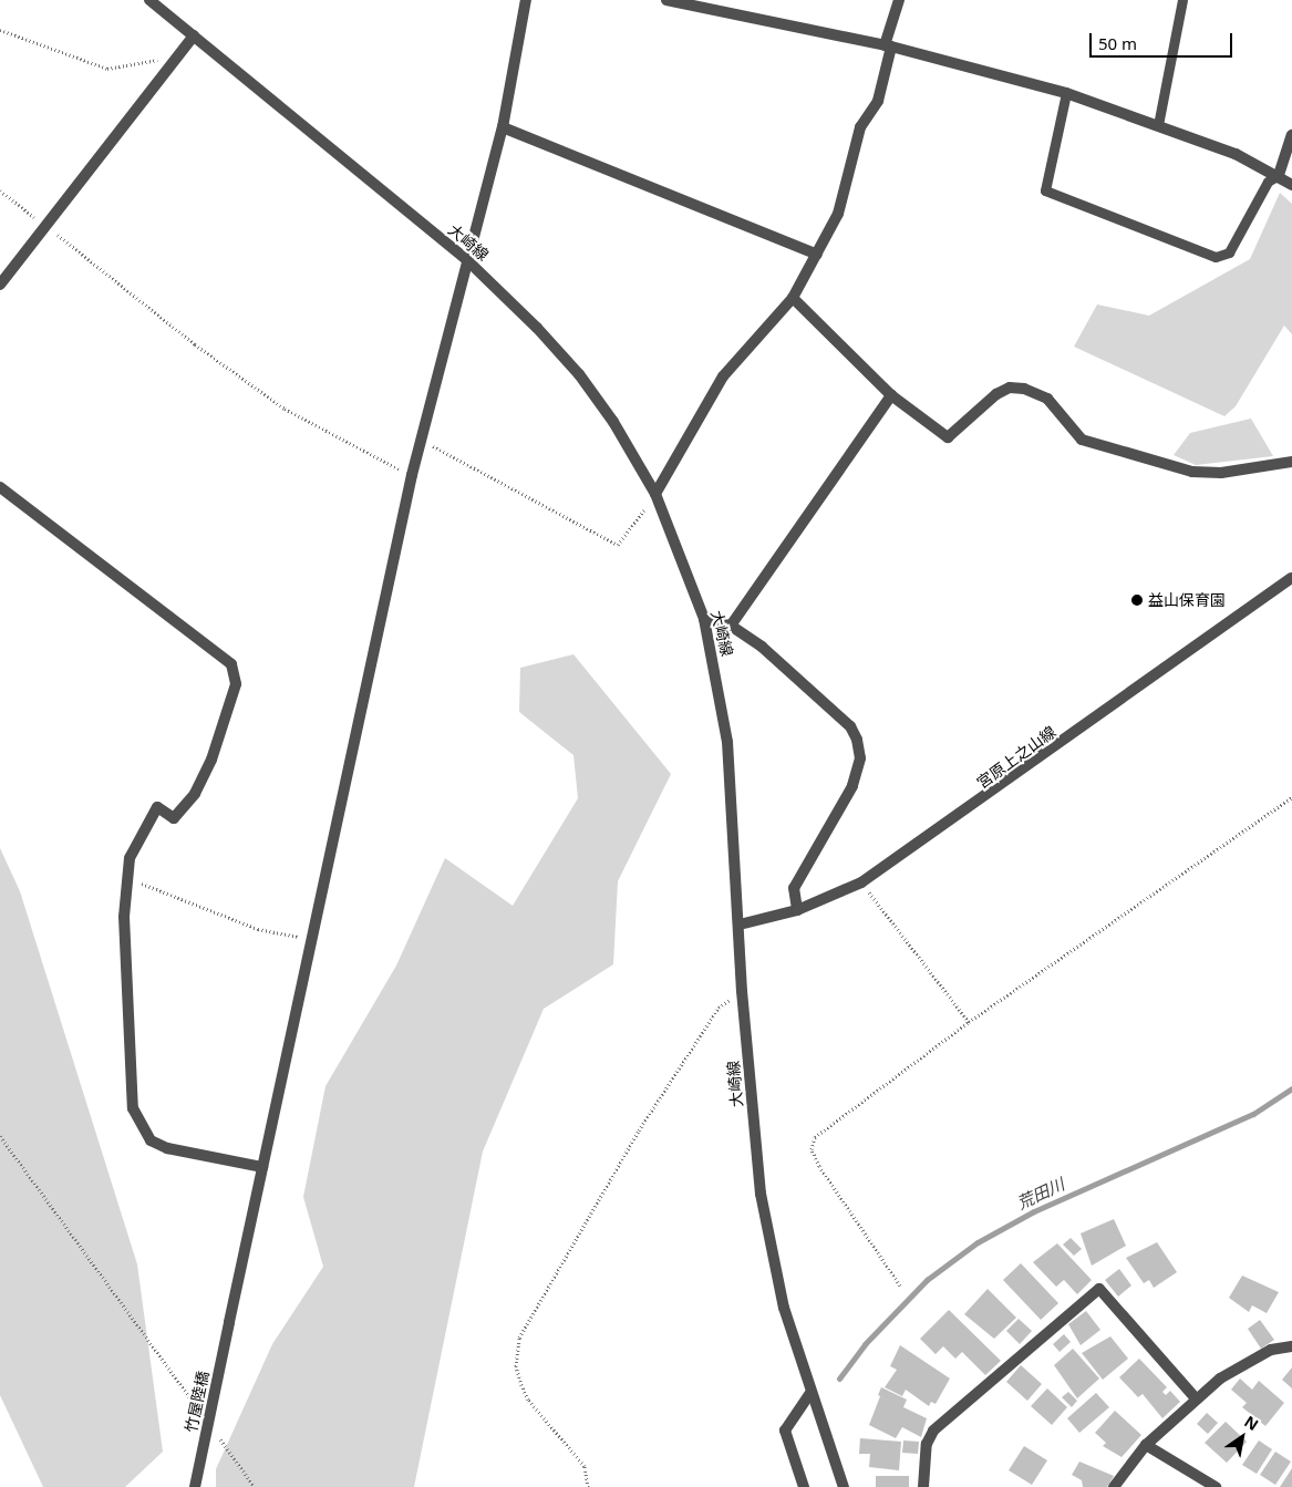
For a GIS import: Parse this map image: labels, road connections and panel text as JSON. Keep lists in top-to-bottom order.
{
  "streets": {
    "street": ["大崎線", "宮原上之山線", "竹屋陸橋"]
  },
  "crossings": [
    ["大崎線", "宮原上之山線"],
    ["大崎線", "竹屋陸橋"]
  ],
  "water": ["荒田川"],
  "places": ["益山保育園"],
  "scale_bar": "50 m",
  "north": "top right"
}
